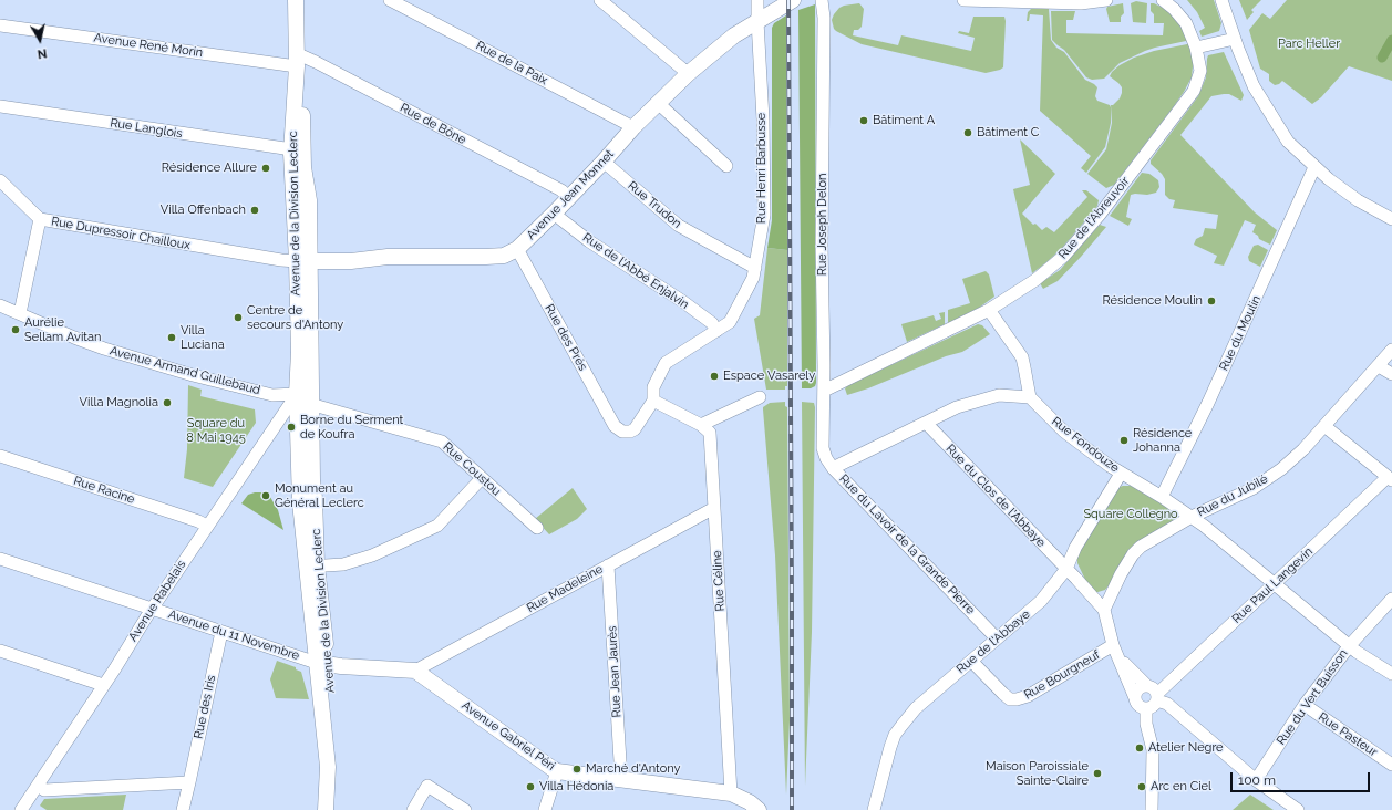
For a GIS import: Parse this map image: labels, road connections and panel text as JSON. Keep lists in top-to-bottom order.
{
  "streets": {
    "main road": ["Avenue Jean Monnet", "Avenue de la Division Leclerc", "Avenue Gabriel Péri"],
    "street": [
      "Avenue René Morin",
      "Rue de la Paix",
      "Rue de Bône",
      "Rue Langlois",
      "Rue Henri Barbusse",
      "Rue Trudon",
      "Rue de l'Abreuvoir",
      "Rue Joseph Delon",
      "Rue Dupressoir Chailloux",
      "Rue de l'Abbé Enjalvin",
      "Rue du Moulin",
      "Rue des Prés",
      "Avenue Armand Guillebaud",
      "Rue Fondouze",
      "Rue Coustou",
      "Rue Racine",
      "Rue du Clos de l'Abbaye",
      "Rue du Jubilé",
      "Rue du Lavoir de la Grande Pierre",
      "Rue Céline",
      "Rue Paul Langevin",
      "Rue Madeleine",
      "Avenue Rabelais",
      "Avenue du 11 Novembre",
      "Rue de l'Abbaye",
      "Rue Jean Jaurès",
      "Rue Bourgneuf",
      "Rue du Vert Buisson",
      "Rue des Iris",
      "Rue Pasteur"
    ]
  },
  "crossings": [
    ["Avenue René Morin", "Rue de Bône"],
    ["Avenue René Morin", "Avenue de la Division Leclerc"],
    ["Rue de la Paix", "Avenue Jean Monnet"],
    ["Rue de Bône", "Avenue Jean Monnet"],
    ["Rue de Bône", "Avenue de la Division Leclerc"],
    ["Rue Langlois", "Avenue de la Division Leclerc"],
    ["Rue Henri Barbusse", "Avenue Jean Monnet"],
    ["Rue Henri Barbusse", "Rue Trudon"],
    ["Rue Henri Barbusse", "Rue de l'Abbé Enjalvin"],
    ["Rue Henri Barbusse", "Rue des Prés"],
    ["Avenue Jean Monnet", "Rue Trudon"],
    ["Avenue Jean Monnet", "Avenue de la Division Leclerc"],
    ["Avenue Jean Monnet", "Rue Dupressoir Chailloux"],
    ["Avenue Jean Monnet", "Rue de l'Abbé Enjalvin"],
    ["Avenue Jean Monnet", "Rue des Prés"],
    ["Avenue de la Division Leclerc", "Rue Dupressoir Chailloux"],
    ["Avenue de la Division Leclerc", "Avenue Armand Guillebaud"],
    ["Avenue de la Division Leclerc", "Rue Coustou"],
    ["Avenue de la Division Leclerc", "Avenue Rabelais"],
    ["Avenue de la Division Leclerc", "Avenue du 11 Novembre"],
    ["Rue de l'Abreuvoir", "Rue Joseph Delon"],
    ["Rue Joseph Delon", "Rue du Lavoir de la Grande Pierre"],
    ["Rue Dupressoir Chailloux", "Avenue Armand Guillebaud"],
    ["Rue du Moulin", "Rue du Jubilé"],
    ["Avenue Armand Guillebaud", "Rue Coustou"],
    ["Avenue Armand Guillebaud", "Avenue Rabelais"],
    ["Rue Fondouze", "Rue du Jubilé"],
    ["Rue Fondouze", "Rue de l'Abbaye"],
    ["Rue Coustou", "Avenue Rabelais"],
    ["Rue Racine", "Avenue Rabelais"],
    ["Rue du Clos de l'Abbaye", "Rue de l'Abbaye"],
    ["Rue du Lavoir de la Grande Pierre", "Rue de l'Abbaye"],
    ["Rue Céline", "Rue Madeleine"],
    ["Rue Céline", "Avenue Gabriel Péri"],
    ["Rue Madeleine", "Rue Jean Jaurès"],
    ["Rue Madeleine", "Avenue Gabriel Péri"],
    ["Avenue Rabelais", "Avenue du 11 Novembre"],
    ["Avenue du 11 Novembre", "Rue des Iris"],
    ["Rue de l'Abbaye", "Rue Bourgneuf"],
    ["Rue Jean Jaurès", "Avenue Gabriel Péri"],
    ["Rue du Vert Buisson", "Rue Pasteur"]
  ],
  "parks": ["Parc Heller", "Square du 8 Mai 1945", "Square Collegno"],
  "places": [
    "Bâtiment A",
    "Bâtiment C",
    "Résidence Allure",
    "Villa Offenbach",
    "Résidence Moulin",
    "Centre de secours d'Antony",
    "Aurélie Sellam Avitan",
    "Villa Luciana",
    "Espace Vasarely",
    "Villa Magnolia",
    "Borne du Serment de Koufra",
    "Résidence Johanna",
    "Monument au Général Leclerc",
    "Atelier Negre",
    "Marché d'Antony",
    "Maison Paroissiale Sainte-Claire",
    "Villa Hédonia",
    "Arc en Ciel"
  ],
  "scale_bar": "100 m",
  "north": "bottom"
}
